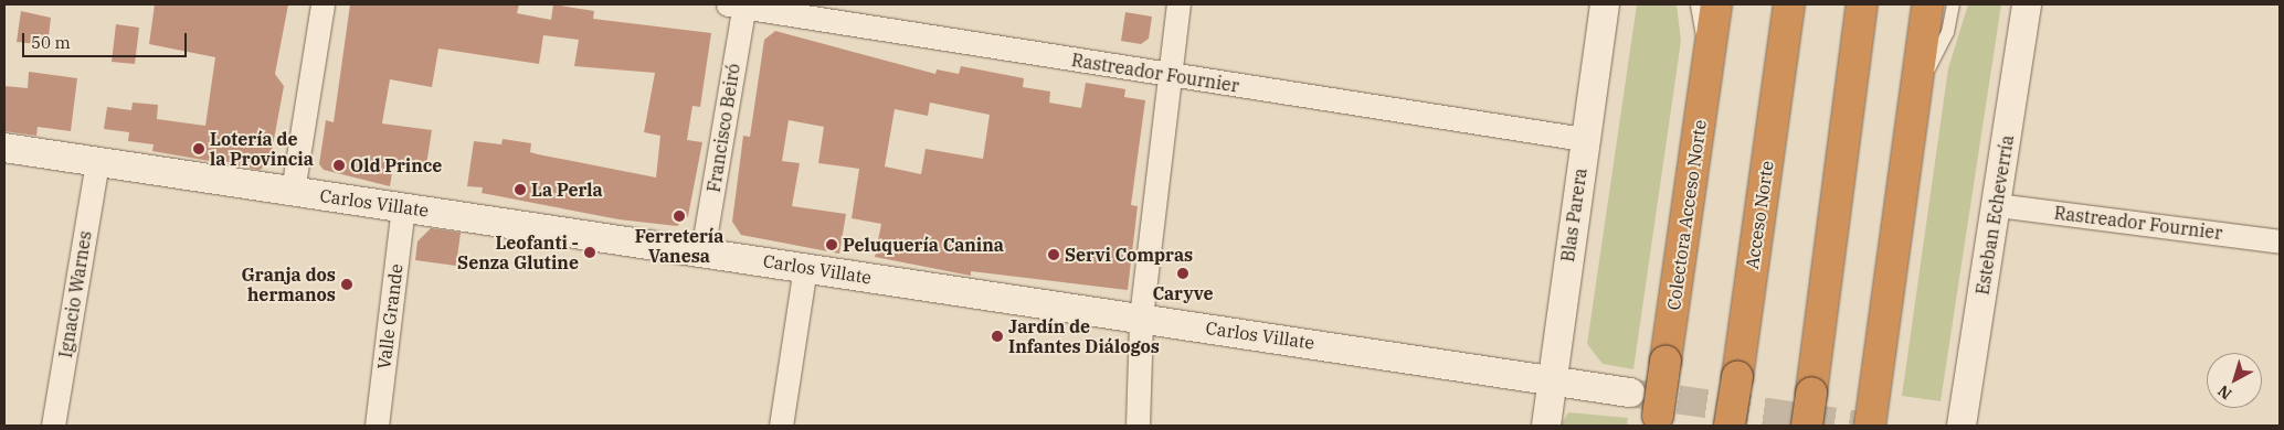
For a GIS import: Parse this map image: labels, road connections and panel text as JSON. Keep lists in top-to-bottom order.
{
  "streets": {
    "highway": ["Colectora Acceso Norte", "Acceso Norte"],
    "street": [
      "Rastreador Fournier",
      "Francisco Beiró",
      "Carlos Villate",
      "Blas Parera",
      "Esteban Echeverría",
      "Ignacio Warnes",
      "Valle Grande"
    ]
  },
  "crossings": [
    ["Rastreador Fournier", "Francisco Beiró"],
    ["Rastreador Fournier", "Blas Parera"],
    ["Rastreador Fournier", "Esteban Echeverría"],
    ["Francisco Beiró", "Carlos Villate"],
    ["Carlos Villate", "Blas Parera"],
    ["Carlos Villate", "Ignacio Warnes"],
    ["Carlos Villate", "Valle Grande"]
  ],
  "places": [
    "Lotería de la Provincia",
    "Old Prince",
    "La Perla",
    "Ferretería Vanesa",
    "Peluquería Canina",
    "Leofanti - Senza Glutine",
    "Servi Compras",
    "Caryve",
    "Granja dos hermanos",
    "Jardín de Infantes Diálogos"
  ],
  "scale_bar": "50 m",
  "north": "bottom left"
}
